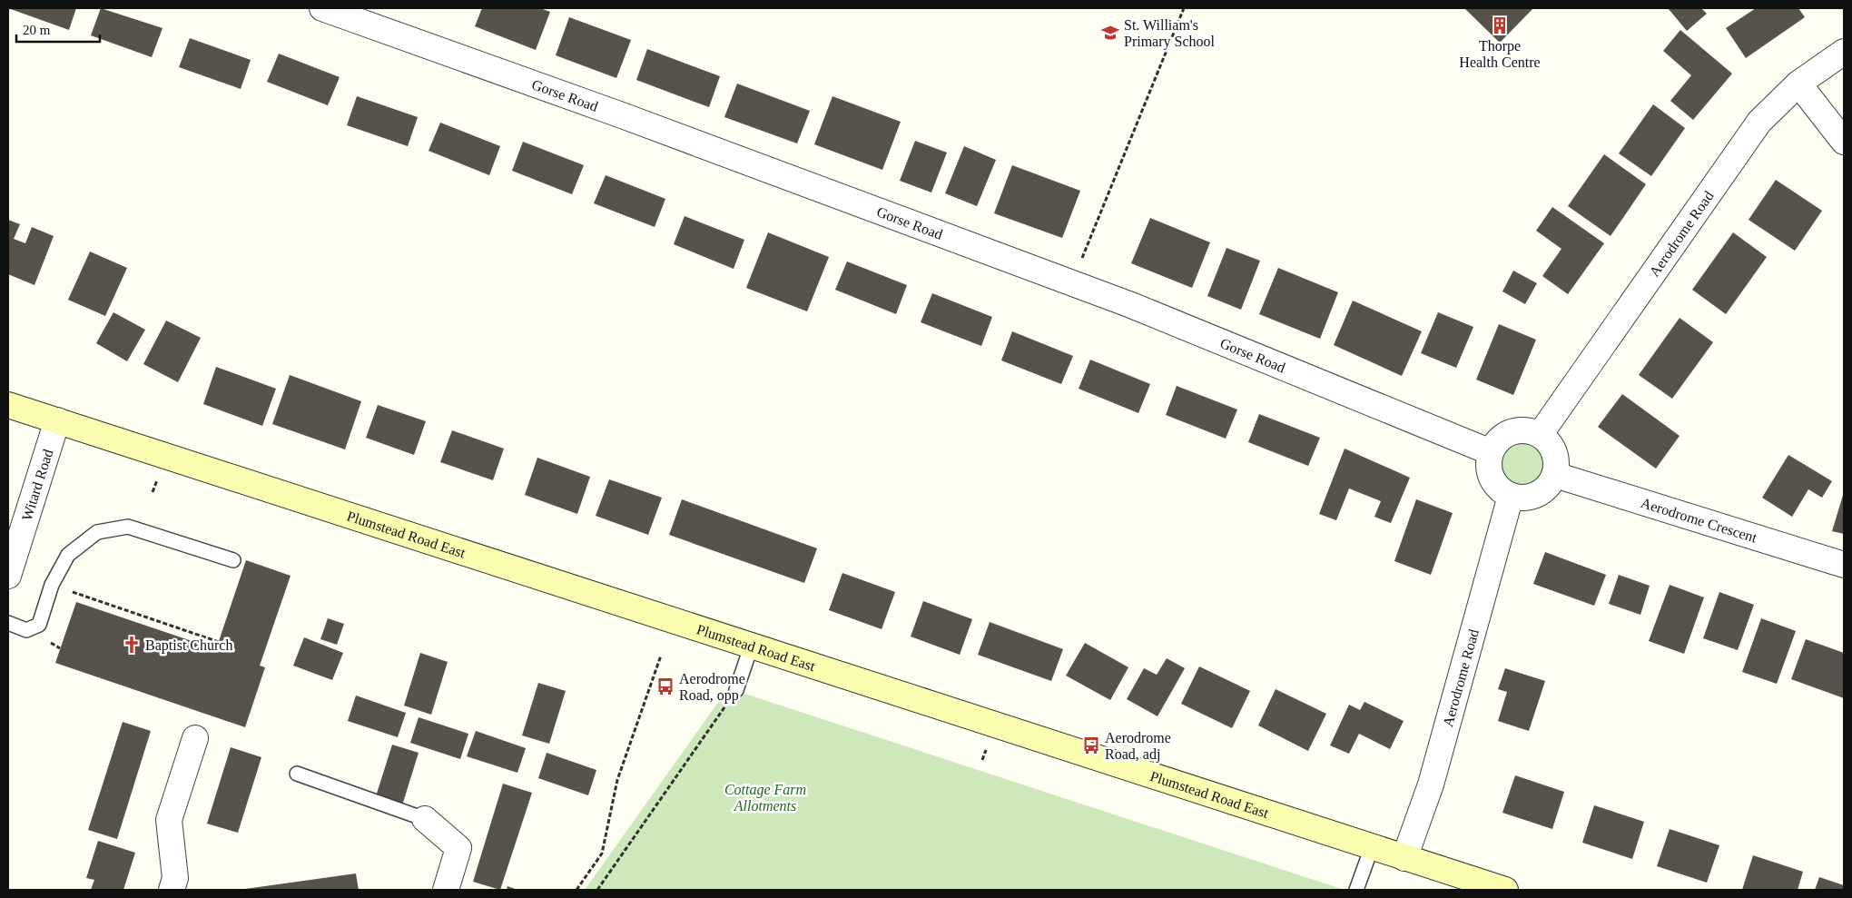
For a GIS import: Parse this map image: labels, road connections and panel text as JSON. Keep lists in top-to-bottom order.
{
  "streets": {
    "street": [
      "Gorse Road",
      "Aerodrome Road",
      "Witard Road",
      "Aerodrome Crescent",
      "Plumstead Road East"
    ]
  },
  "crossings": [
    ["Gorse Road", "Aerodrome Road"],
    ["Gorse Road", "Aerodrome Crescent"],
    ["Aerodrome Road", "Aerodrome Crescent"],
    ["Aerodrome Road", "Plumstead Road East"],
    ["Witard Road", "Plumstead Road East"]
  ],
  "parks": ["Cottage Farm Allotments"],
  "places": {
    "building": ["Thorpe Health Centre"],
    "school or university": ["St. William's Primary School"],
    "church": ["Baptist Church"],
    "bus stop": ["Aerodrome Road, opp", "Aerodrome Road, adj"]
  },
  "scale_bar": "20 m"
}
